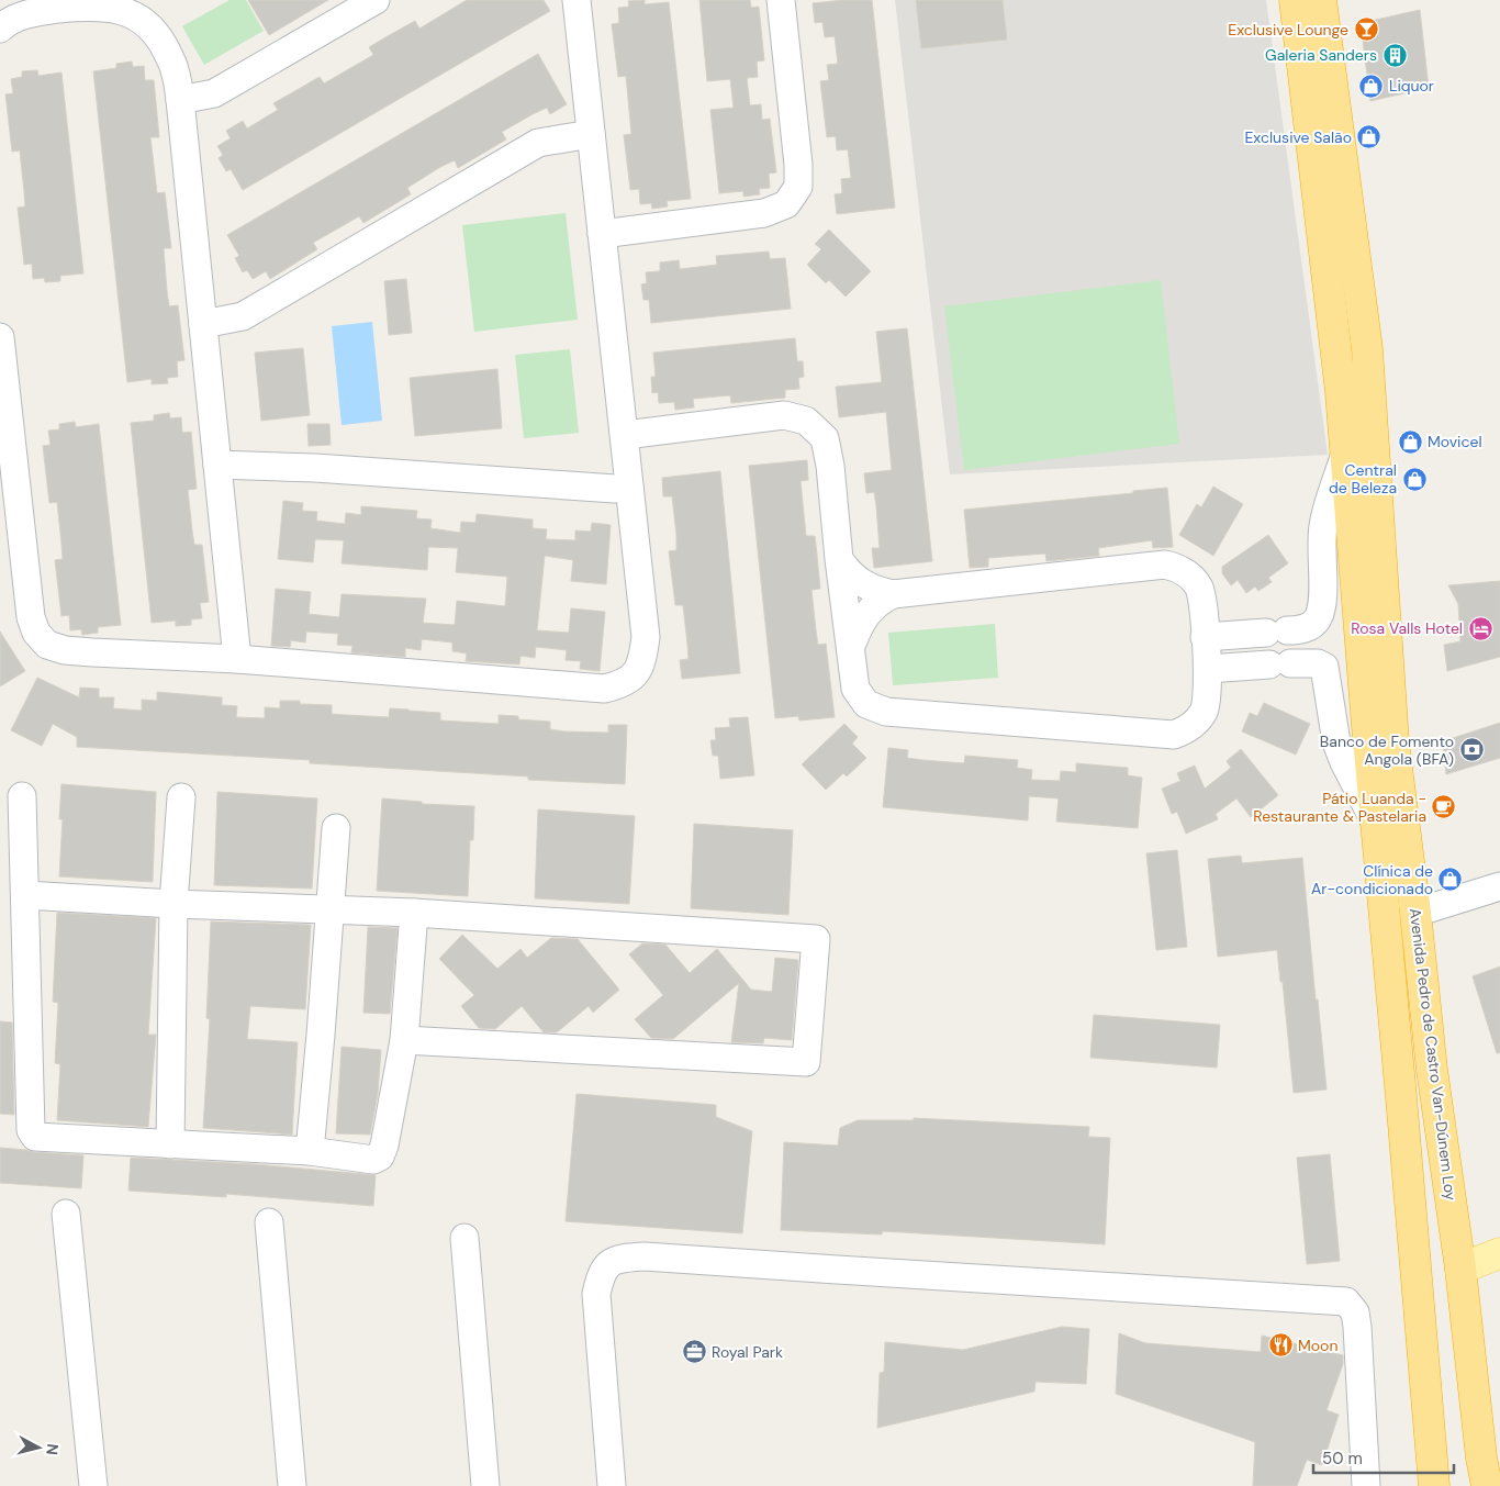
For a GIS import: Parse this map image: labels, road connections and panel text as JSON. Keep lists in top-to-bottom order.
{
  "streets": {
    "highway": ["Avenida Pedro de Castro Van-Dúnem Loy"]
  },
  "places": {
    "bar": ["Exclusive Lounge"],
    "building": ["Galeria Sanders"],
    "shop": [
      "Liquor",
      "Exclusive Salão",
      "Movicel",
      "Central de Beleza",
      "Clínica de Ar-condicionado"
    ],
    "hotel": ["Rosa Valls Hotel"],
    "bank": ["Banco de Fomento Angola (BFA)"],
    "cafe": ["Pátio Luanda - Restaurante & Pastelaria"],
    "restaurant": ["Moon"],
    "office": ["Royal Park"]
  },
  "scale_bar": "50 m",
  "north": "right"
}
